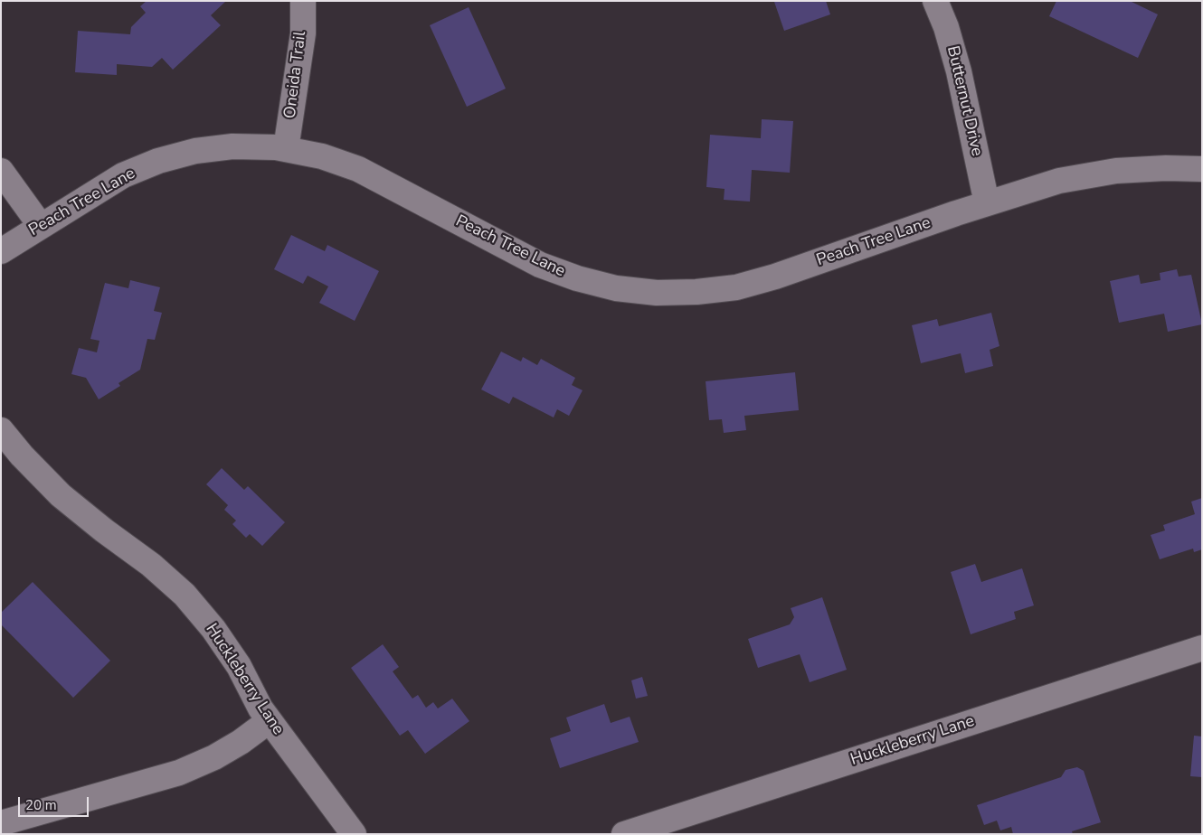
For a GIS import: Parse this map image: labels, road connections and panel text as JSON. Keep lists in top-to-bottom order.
{
  "streets": {
    "street": [
      "Oneida Trail",
      "Butternut Drive",
      "Peach Tree Lane",
      "Huckleberry Lane"
    ]
  },
  "crossings": [
    ["Oneida Trail", "Peach Tree Lane"],
    ["Butternut Drive", "Peach Tree Lane"]
  ],
  "scale_bar": "20 m"
}
